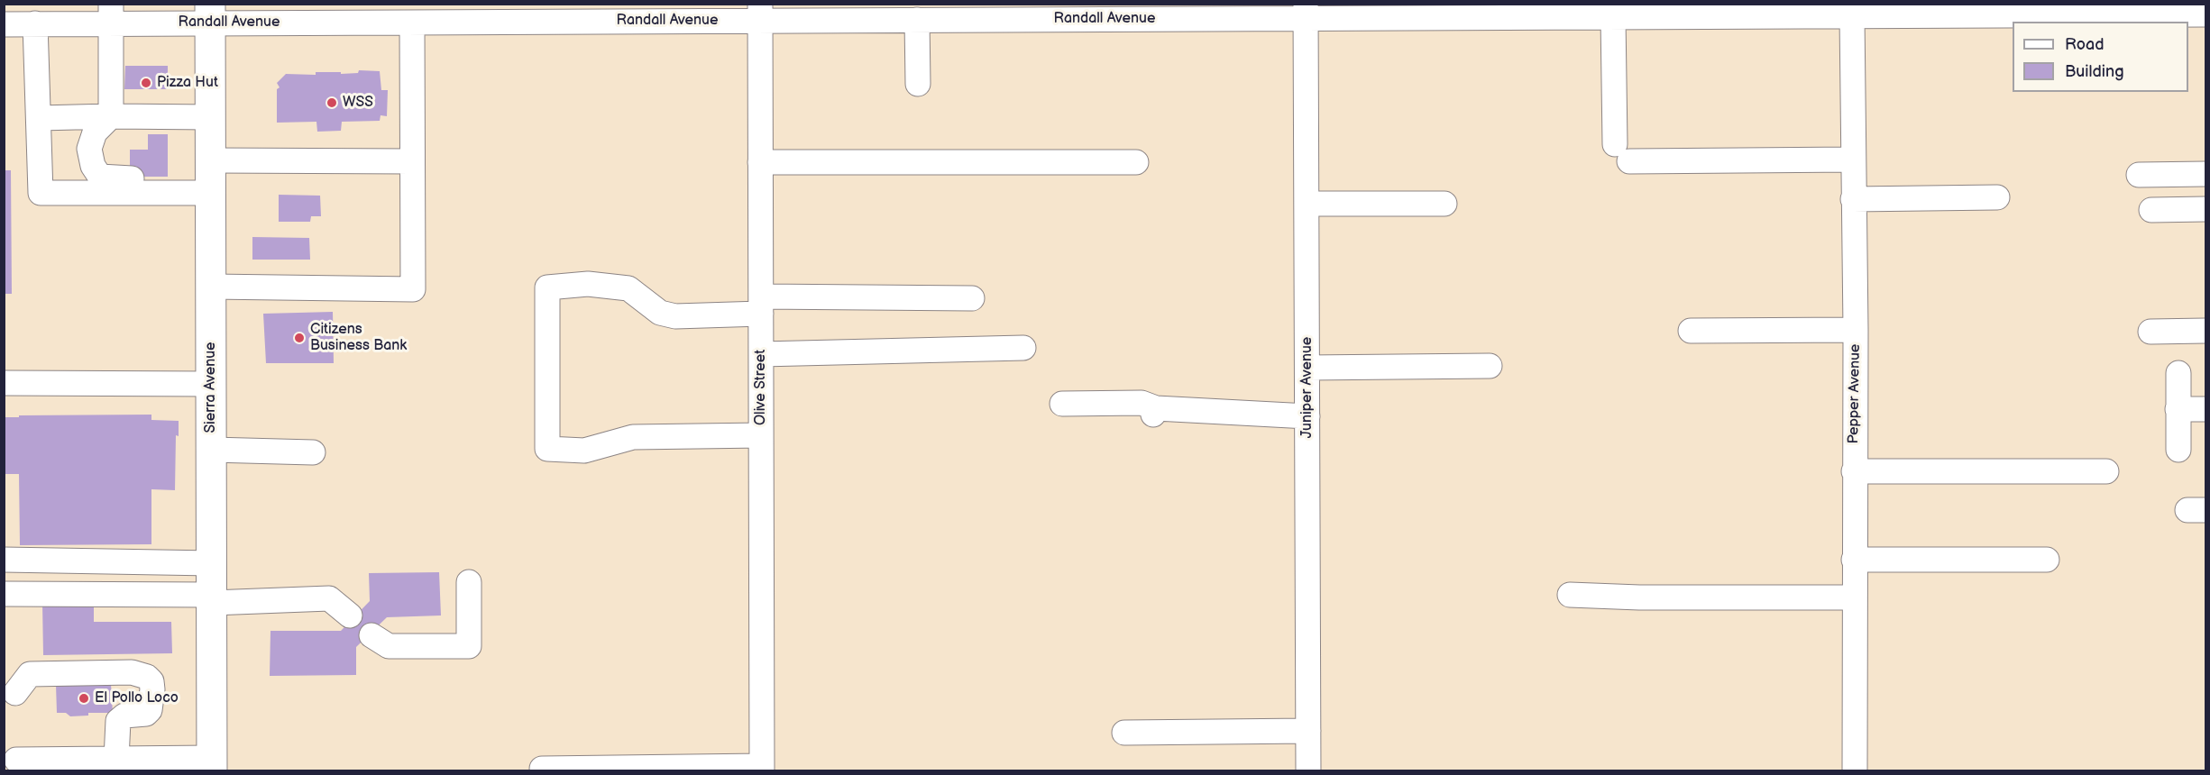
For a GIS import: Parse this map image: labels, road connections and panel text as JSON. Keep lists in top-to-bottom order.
{
  "streets": {
    "main road": ["Sierra Avenue"],
    "street": [
      "Randall Avenue",
      "Olive Street",
      "Juniper Avenue",
      "Pepper Avenue"
    ]
  },
  "crossings": [
    ["Randall Avenue", "Sierra Avenue"],
    ["Randall Avenue", "Olive Street"],
    ["Randall Avenue", "Juniper Avenue"],
    ["Randall Avenue", "Pepper Avenue"]
  ],
  "places": [
    "Pizza Hut",
    "WSS",
    "Citizens Business Bank",
    "El Pollo Loco"
  ],
  "legend": ["Road", "Building"]
}
